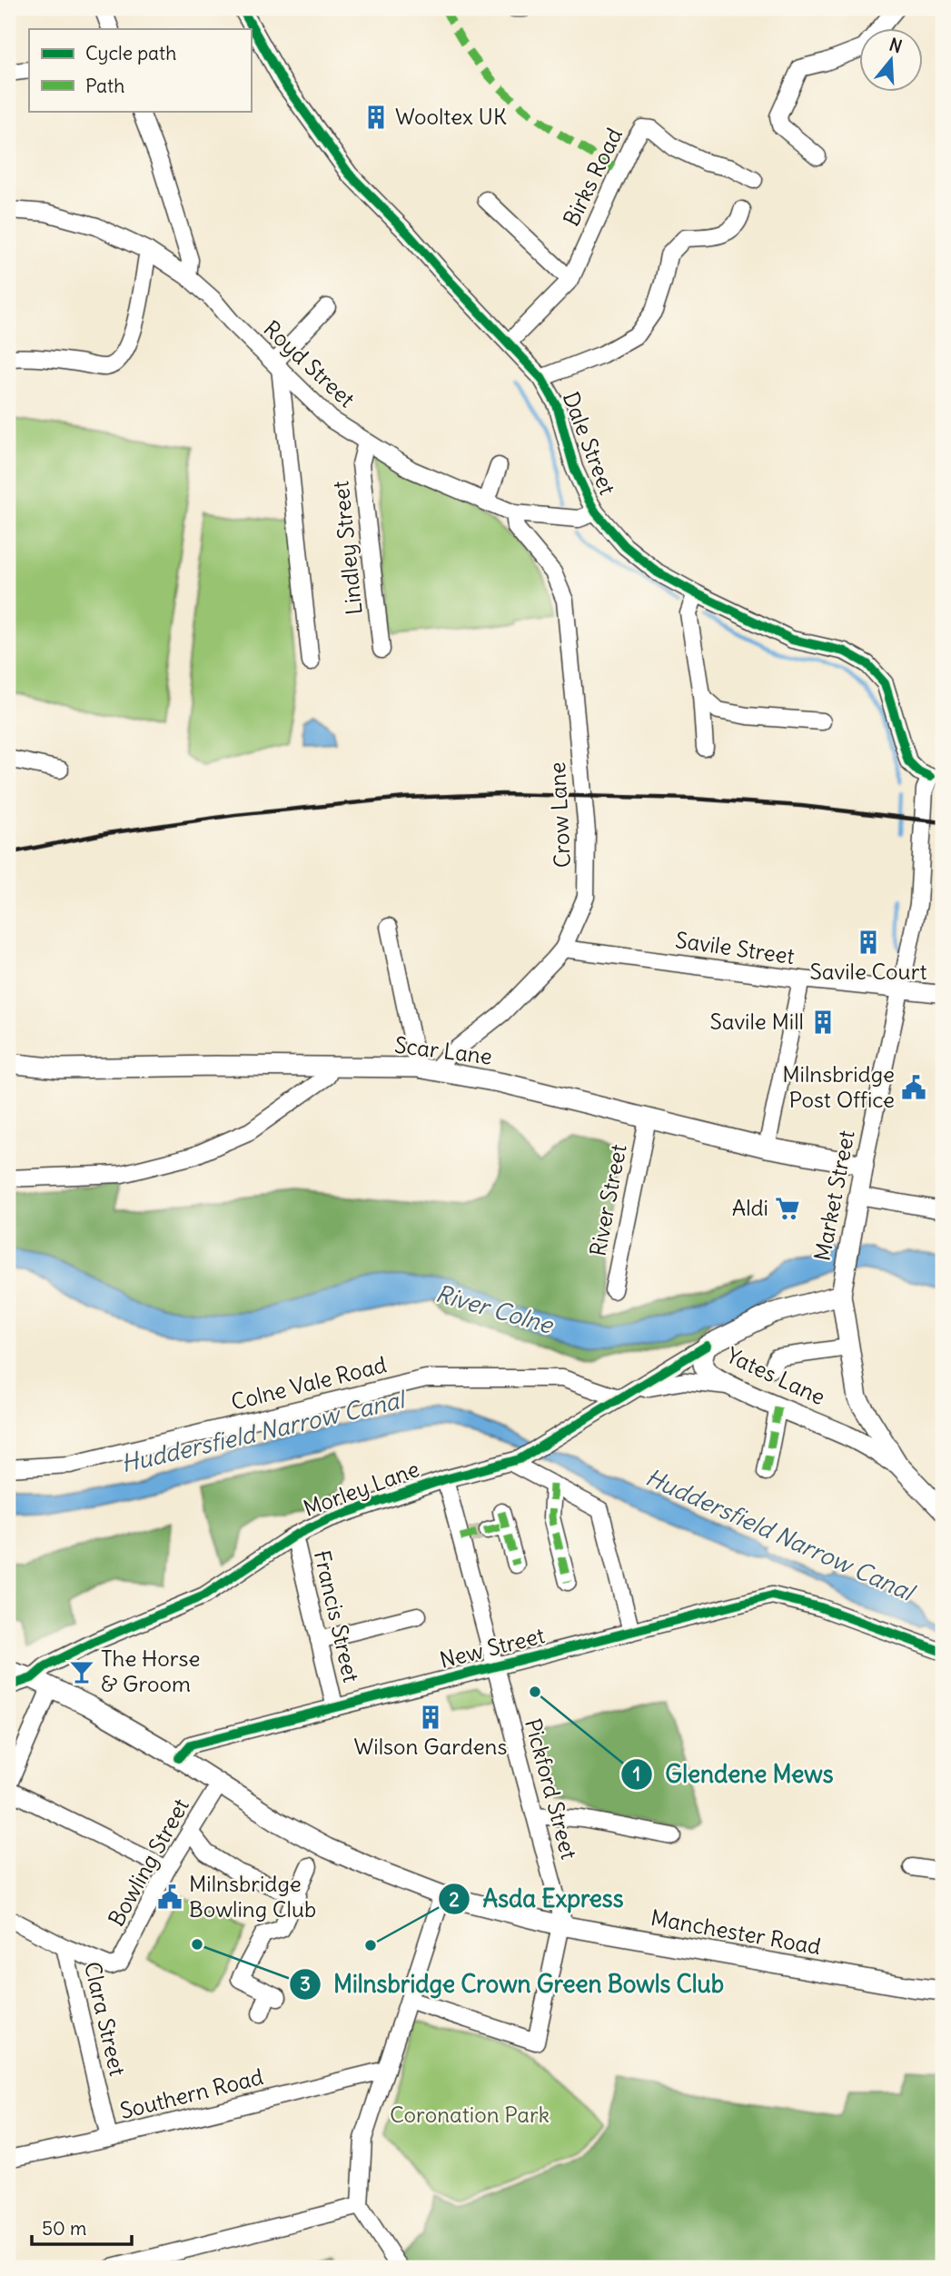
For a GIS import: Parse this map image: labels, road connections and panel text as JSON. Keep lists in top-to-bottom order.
{
  "streets": {
    "main road": [
      "Scar Lane",
      "Market Street",
      "Yates Lane",
      "Morley Lane",
      "Manchester Road"
    ],
    "street": [
      "Birks Road",
      "Royd Street",
      "Dale Street",
      "Lindley Street",
      "Crow Lane",
      "Savile Street",
      "River Street",
      "Colne Vale Road",
      "Francis Street",
      "New Street",
      "Pickford Street",
      "Bowling Street",
      "Clara Street",
      "Southern Road"
    ]
  },
  "crossings": [
    ["Birks Road", "Dale Street"],
    ["Royd Street", "Dale Street"],
    ["Royd Street", "Lindley Street"],
    ["Royd Street", "Crow Lane"],
    ["Dale Street", "Market Street"],
    ["Crow Lane", "Savile Street"],
    ["Crow Lane", "Scar Lane"],
    ["Savile Street", "Market Street"],
    ["Scar Lane", "Market Street"],
    ["Scar Lane", "River Street"],
    ["Market Street", "Yates Lane"],
    ["Market Street", "Morley Lane"],
    ["Yates Lane", "Morley Lane"],
    ["Colne Vale Road", "Morley Lane"],
    ["Morley Lane", "Francis Street"],
    ["Morley Lane", "Pickford Street"],
    ["Morley Lane", "Manchester Road"],
    ["Francis Street", "New Street"],
    ["New Street", "Pickford Street"],
    ["New Street", "Manchester Road"],
    ["Pickford Street", "Manchester Road"],
    ["Bowling Street", "Manchester Road"],
    ["Bowling Street", "Clara Street"],
    ["Clara Street", "Southern Road"]
  ],
  "water": ["River Colne", "Huddersfield Narrow Canal"],
  "parks": ["Coronation Park"],
  "places": {
    "building": [
      "Wooltex UK",
      "Savile Court",
      "Savile Mill",
      "Wilson Gardens"
    ],
    "public building": ["Milnsbridge Post Office", "Milnsbridge Bowling Club"],
    "supermarket": ["Aldi"],
    "bar": ["The Horse & Groom"],
    "other": ["Glendene Mews", "Milnsbridge Crown Green Bowls Club", "Asda Express"]
  },
  "legend": ["Cycle path", "Path"],
  "scale_bar": "50 m",
  "north": "top"
}
